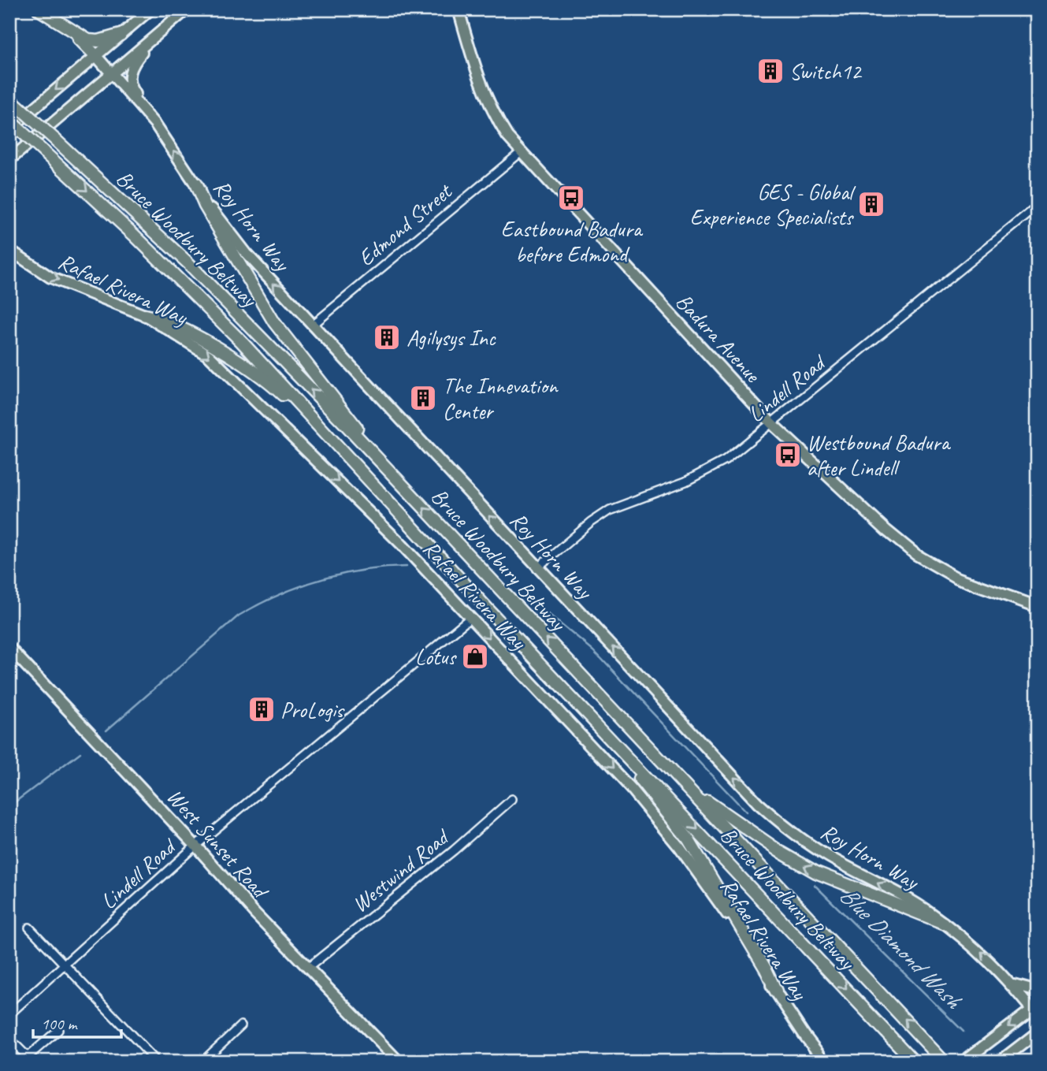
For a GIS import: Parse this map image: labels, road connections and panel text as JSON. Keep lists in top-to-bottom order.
{
  "streets": {
    "highway": ["Bruce Woodbury Beltway"],
    "main road": [
      "Roy Horn Way",
      "Rafael Rivera Way",
      "Badura Avenue",
      "West Sunset Road"
    ],
    "street": ["Edmond Street", "Lindell Road", "Westwind Road"]
  },
  "crossings": [
    ["Roy Horn Way", "Edmond Street"],
    ["Roy Horn Way", "Lindell Road"],
    ["Edmond Street", "Badura Avenue"],
    ["Rafael Rivera Way", "Lindell Road"],
    ["Badura Avenue", "Lindell Road"],
    ["Lindell Road", "West Sunset Road"],
    ["West Sunset Road", "Westwind Road"]
  ],
  "one_way": ["Roy Horn Way", "Rafael Rivera Way"],
  "water": ["Blue Diamond Wash"],
  "places": {
    "building": [
      "Switch12",
      "GES - Global Experience Specialists",
      "Agilysys Inc",
      "The Innevation Center",
      "ProLogis"
    ],
    "bus stop": ["Eastbound Badura before Edmond", "Westbound Badura after Lindell"],
    "shop": ["Lotus"]
  },
  "scale_bar": "100 m"
}
